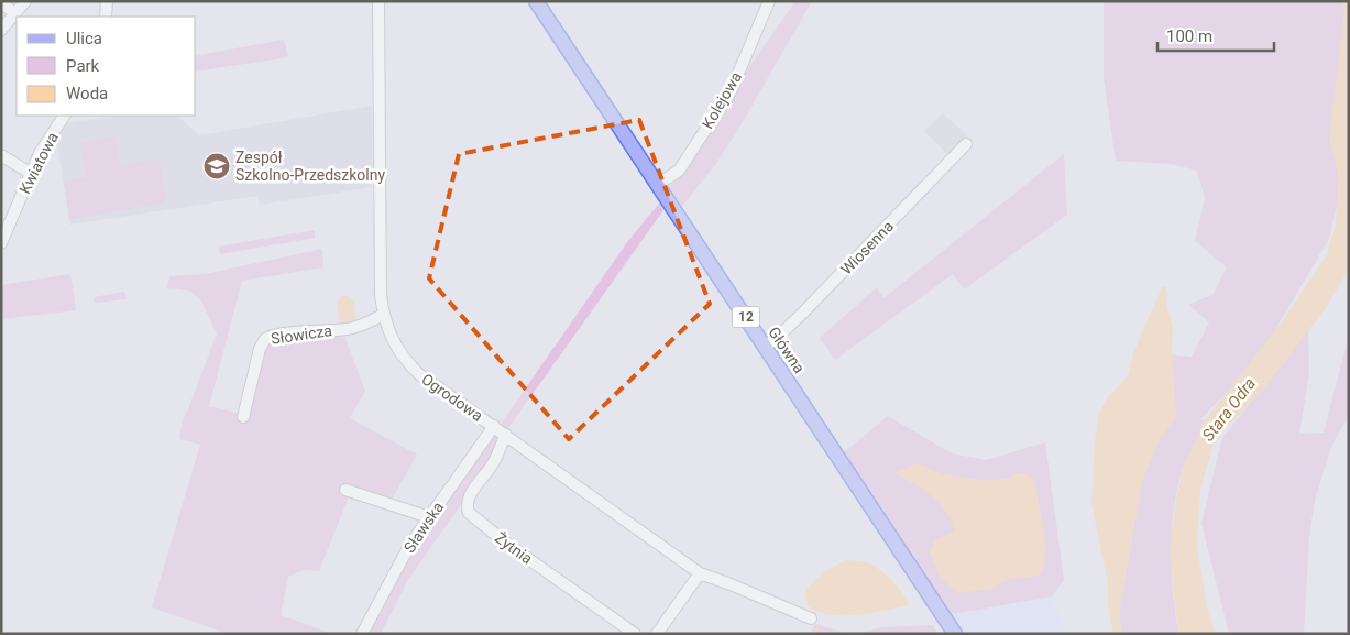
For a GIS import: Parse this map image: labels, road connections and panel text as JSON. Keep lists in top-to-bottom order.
{
  "streets": {
    "main road": ["12", "Główna"],
    "street": [
      "Kolejowa",
      "Kwiatowa",
      "Wiosenna",
      "Słowicza",
      "Ogrodowa",
      "Sławska",
      "Żytnia"
    ]
  },
  "crossings": [
    ["Kolejowa", "Główna"],
    ["Wiosenna", "Główna"],
    ["Słowicza", "Ogrodowa"],
    ["Ogrodowa", "Sławska"],
    ["Ogrodowa", "Żytnia"]
  ],
  "water": ["Stara Odra"],
  "places": {
    "school or university": ["Zespół Szkolno-Przedszkolny"]
  },
  "legend": ["Ulica", "Park", "Woda"],
  "scale_bar": "100 m"
}
